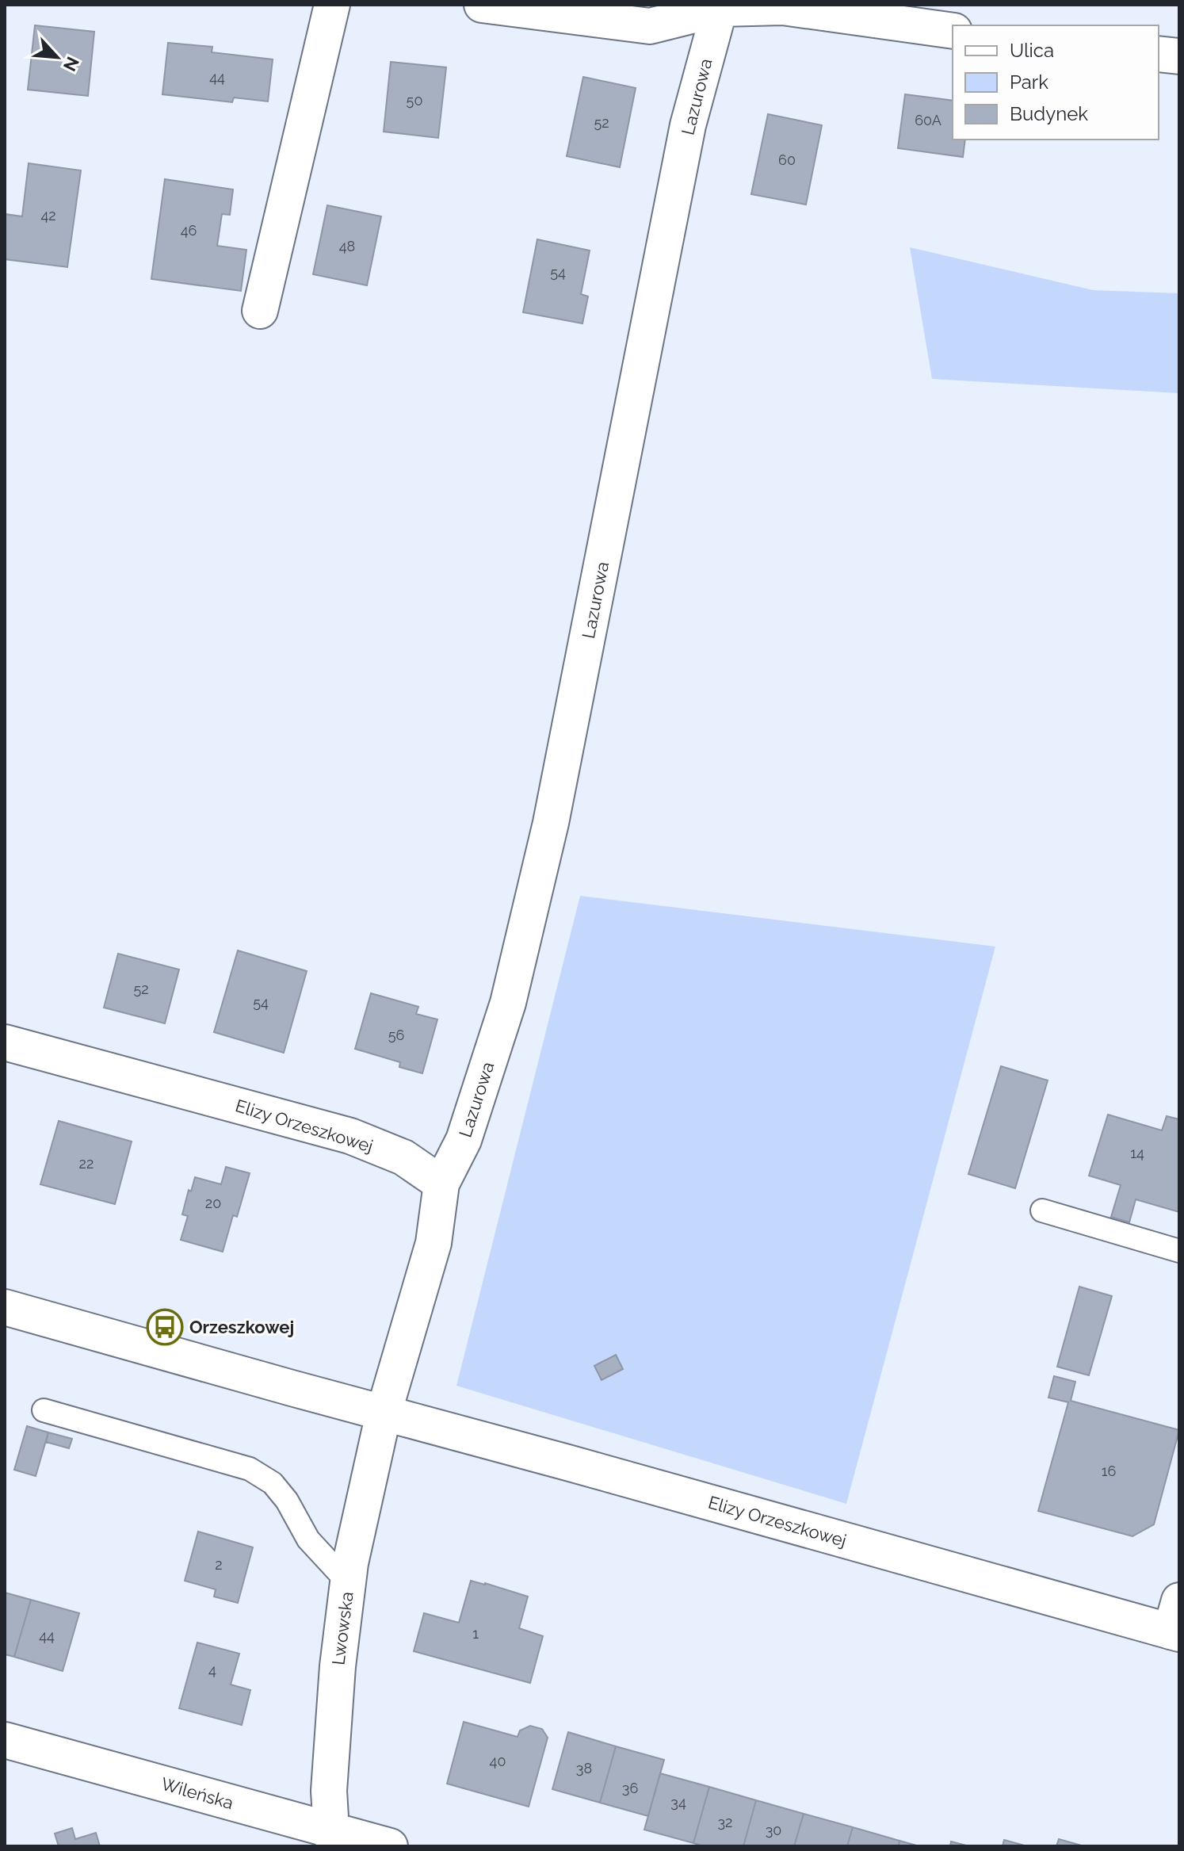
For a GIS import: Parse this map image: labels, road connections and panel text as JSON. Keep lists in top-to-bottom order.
{
  "streets": {
    "street": [
      "Lazurowa",
      "Elizy Orzeszkowej",
      "Lwowska",
      "Wileńska"
    ]
  },
  "crossings": [
    ["Lazurowa", "Elizy Orzeszkowej"],
    ["Elizy Orzeszkowej", "Lwowska"],
    ["Lwowska", "Wileńska"]
  ],
  "places": {
    "bus stop": ["Orzeszkowej"]
  },
  "house_numbers": [
    "44",
    "50",
    "60A",
    "52",
    "60",
    "42",
    "46",
    "48",
    "54",
    "52",
    "54",
    "56",
    "14",
    "22",
    "20",
    "16",
    "2",
    "1",
    "44",
    "4",
    "40",
    "38",
    "36",
    "34",
    "32",
    "30"
  ],
  "legend": ["Ulica", "Park", "Budynek"],
  "north": "bottom right"
}
